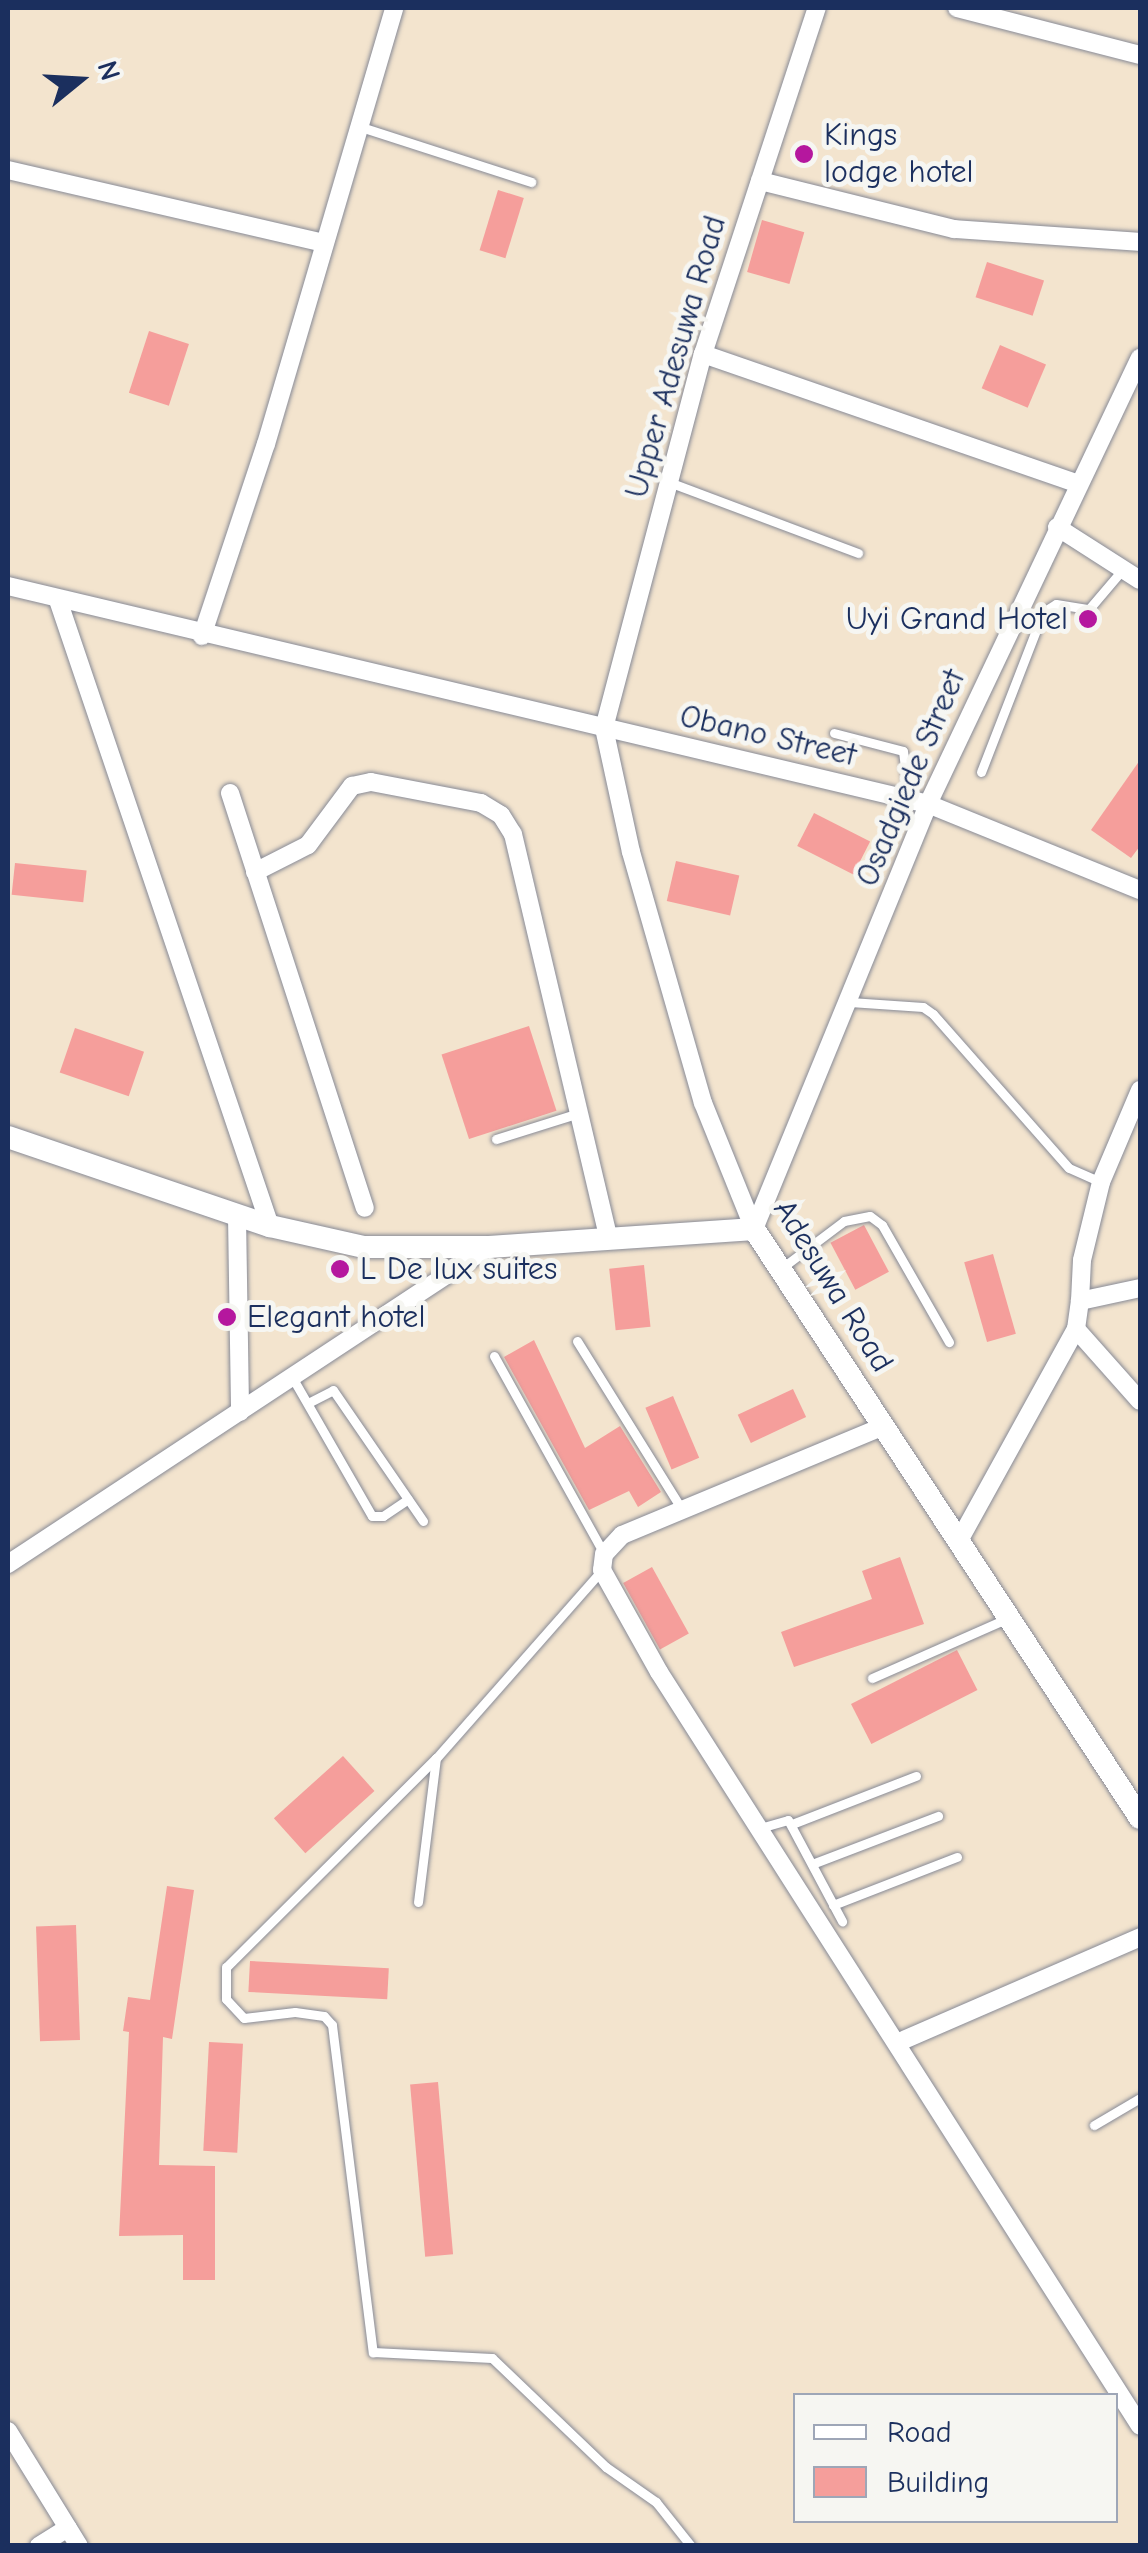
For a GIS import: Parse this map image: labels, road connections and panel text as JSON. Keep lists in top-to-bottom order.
{
  "streets": {
    "street": [
      "Upper Adesuwa Road",
      "Obano Street",
      "Osadgiede Street",
      "Adesuwa Road"
    ]
  },
  "crossings": [
    ["Upper Adesuwa Road", "Obano Street"],
    ["Upper Adesuwa Road", "Adesuwa Road"],
    ["Obano Street", "Osadgiede Street"],
    ["Obano Street", "Adesuwa Road"],
    ["Osadgiede Street", "Adesuwa Road"]
  ],
  "places": [
    "Kings lodge hotel",
    "Uyi Grand Hotel",
    "L De lux suites",
    "Elegant hotel"
  ],
  "legend": ["Road", "Building"],
  "north": "right"
}
